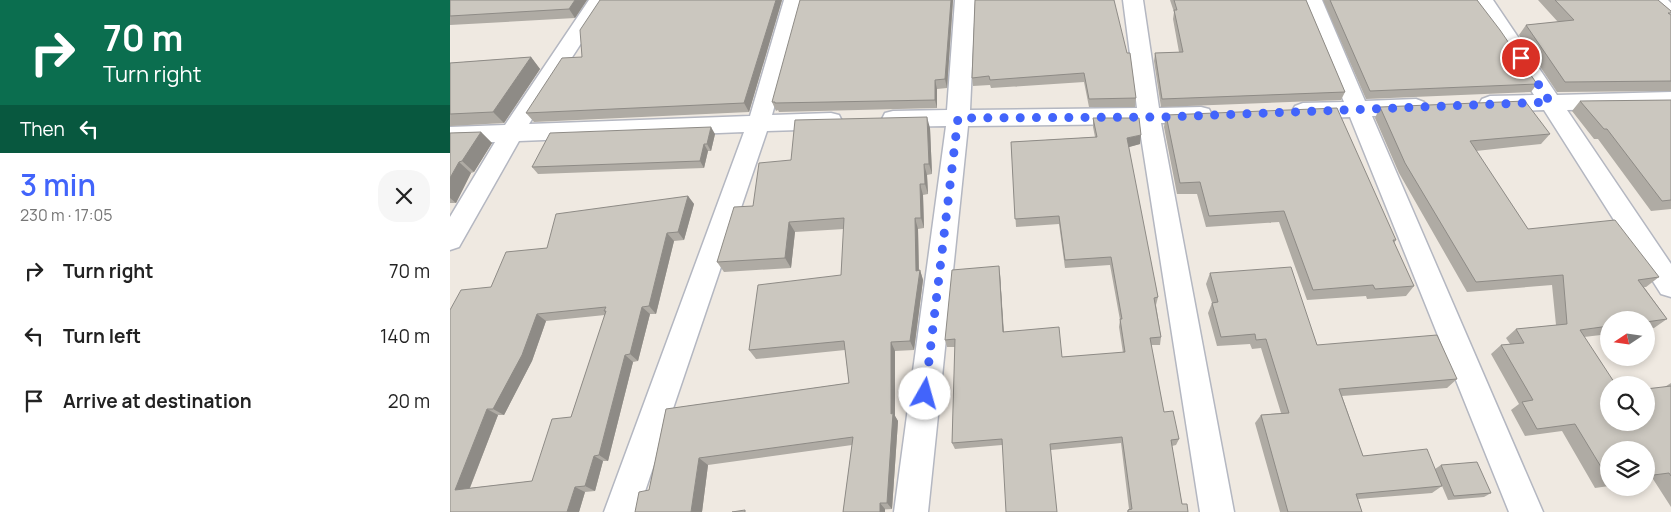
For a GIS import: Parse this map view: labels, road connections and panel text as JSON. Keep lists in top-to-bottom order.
{
  "north": "left",
  "page": {
    "turn": ["70 m", "Turn right"],
    "then": "Then",
    "heading": ["3 min", "230 m · 17:05"],
    "list": [
      {
        "name": "Turn right",
        "value": "70 m"
      },
      {
        "name": "Turn left",
        "value": "140 m"
      },
      {
        "name": "Arrive at destination",
        "value": "20 m"
      }
    ]
  }
}
